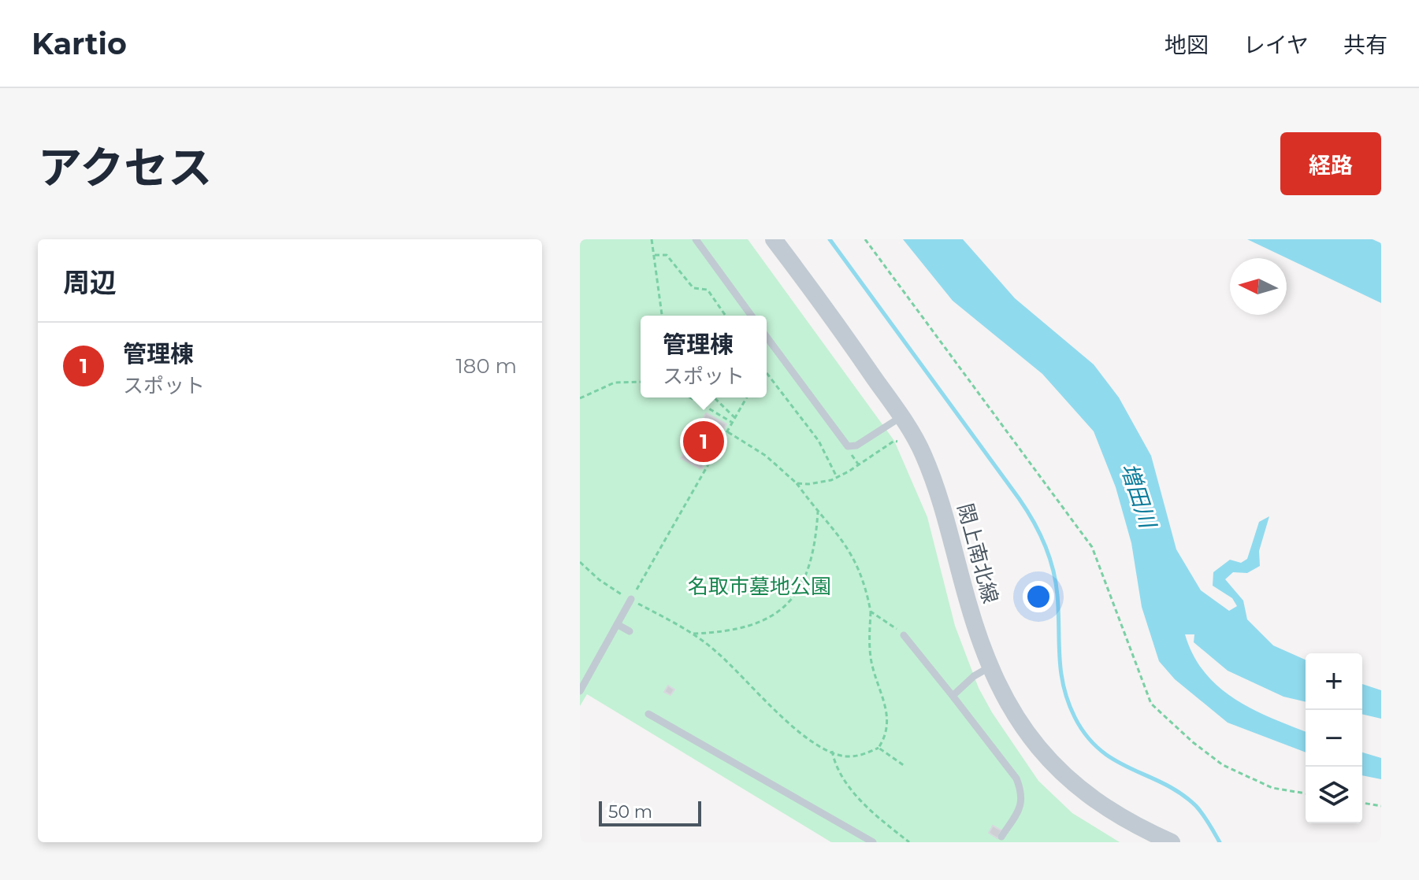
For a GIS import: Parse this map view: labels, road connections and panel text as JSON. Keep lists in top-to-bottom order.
{
  "streets": {
    "street": ["閖上南北線"]
  },
  "water": ["増田川"],
  "parks": ["名取市墓地公園"],
  "scale_bar": "50 m",
  "north": "left",
  "page": {
    "header": "Kartio",
    "nav": ["地図", "レイヤ", "共有"],
    "title": "アクセス",
    "buttons": "経路",
    "heading": "周辺",
    "popup": ["管理棟", "スポット"],
    "list": [
      {
        "mark": "1",
        "name": "管理棟",
        "note": "スポット",
        "value": "180 m"
      }
    ],
    "pins": "1",
    "map_buttons": ["+", "−"],
    "scale": "50 m"
  }
}
